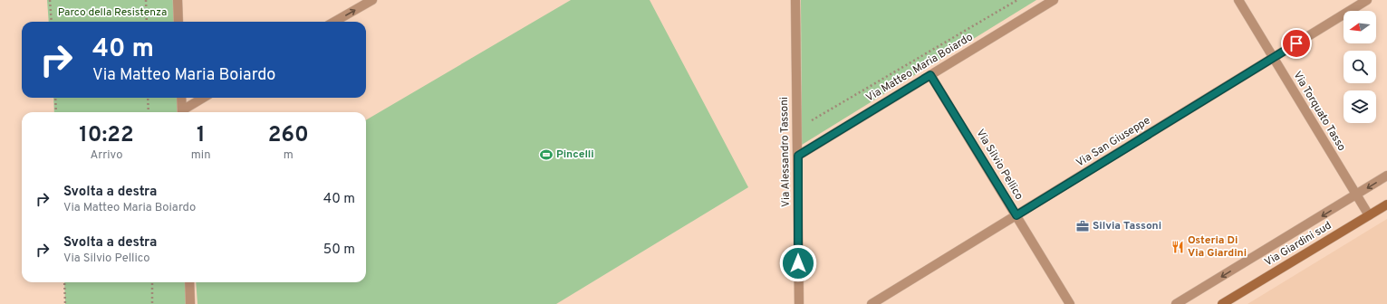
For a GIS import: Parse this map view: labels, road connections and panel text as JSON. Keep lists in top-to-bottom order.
{
  "streets": {
    "main road": ["Via Giardini sud"],
    "street": [
      "Via Matteo Maria Boiardo",
      "Via Torquato Tasso",
      "Via San Giuseppe",
      "Via Alessandro Tassoni",
      "Via Silvio Pellico"
    ]
  },
  "crossings": [
    ["Via Matteo Maria Boiardo", "Via Alessandro Tassoni"],
    ["Via Matteo Maria Boiardo", "Via Silvio Pellico"],
    ["Via Torquato Tasso", "Via San Giuseppe"],
    ["Via Torquato Tasso", "Via Giardini sud"],
    ["Via San Giuseppe", "Via Silvio Pellico"]
  ],
  "parks": ["Parco della Resistenza"],
  "places": {
    "sports": ["Pincelli"],
    "office": ["Silvia Tassoni"],
    "restaurant": ["Osteria Di Via Giardini"]
  },
  "north": "left",
  "page": {
    "turn": ["40 m", "Via Matteo Maria Boiardo"],
    "eta": [
      "10:22",
      "Arrivo",
      "1",
      "min",
      "260",
      "m"
    ],
    "list": [
      {
        "name": "Svolta a destra",
        "note": "Via Matteo Maria Boiardo",
        "value": "40 m"
      },
      {
        "name": "Svolta a destra",
        "note": "Via Silvio Pellico",
        "value": "50 m"
      }
    ]
  }
}
